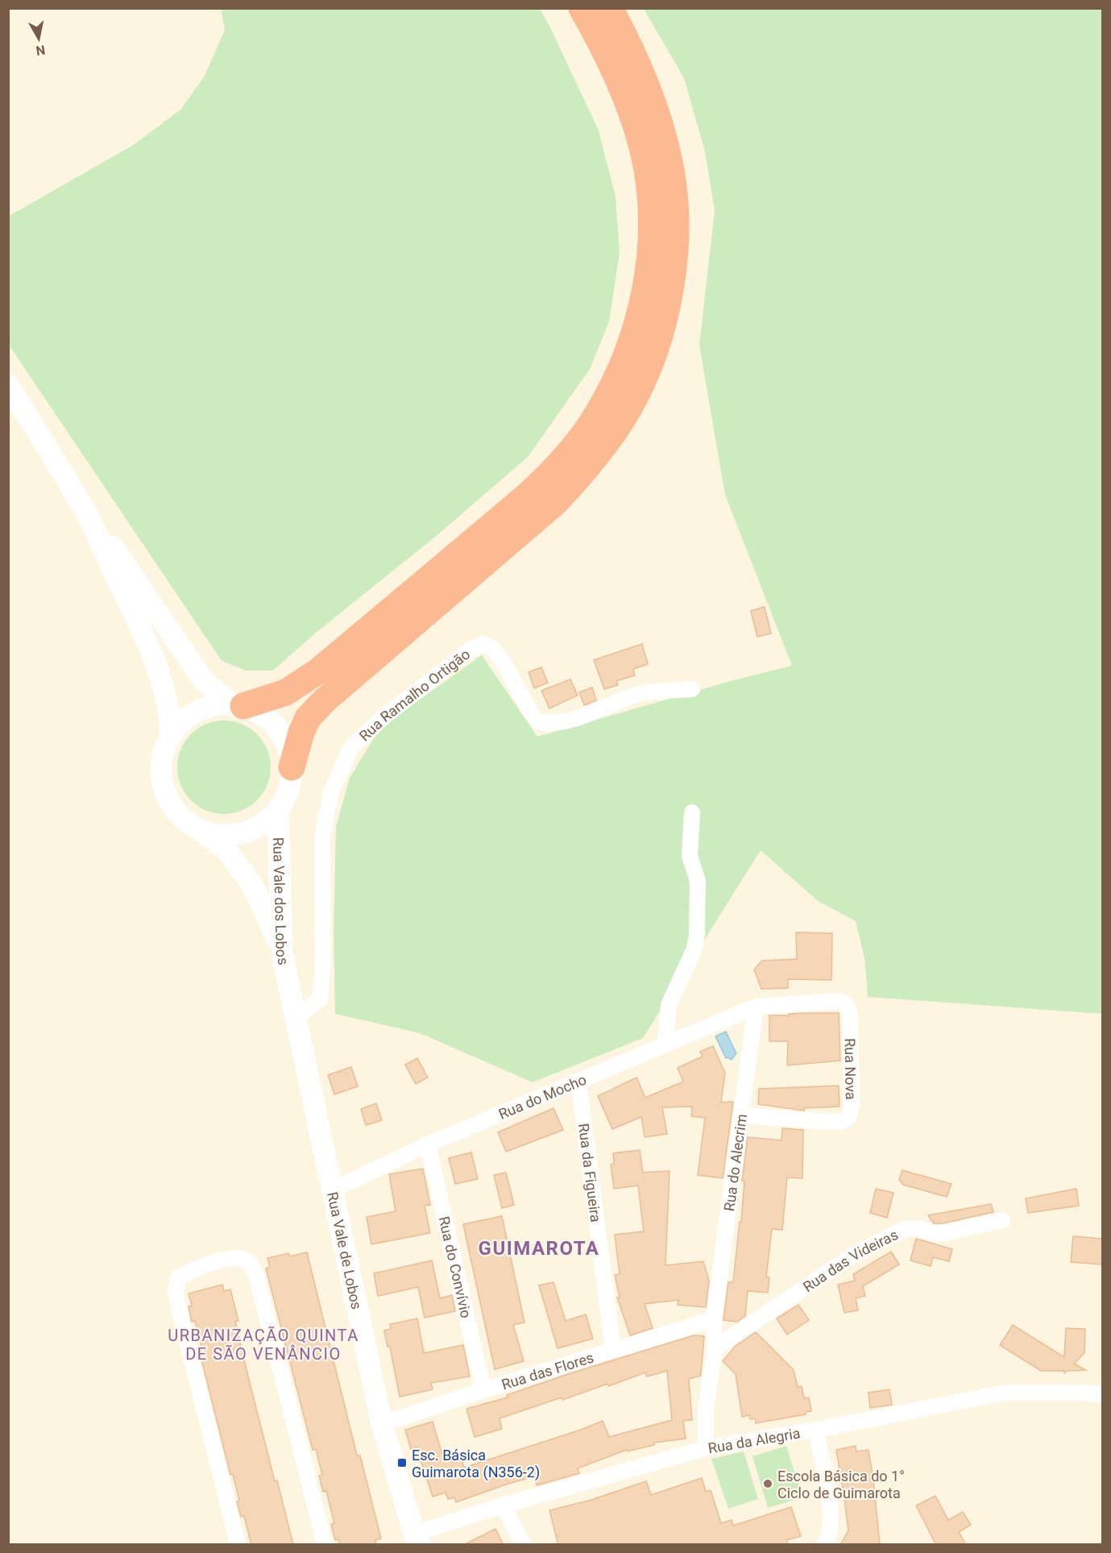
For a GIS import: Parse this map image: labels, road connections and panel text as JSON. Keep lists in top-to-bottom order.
{
  "streets": {
    "main road": ["Rua Vale dos Lobos", "Rua Vale de Lobos"],
    "street": [
      "Rua Ramalho Ortigão",
      "Rua Nova",
      "Rua do Mocho",
      "Rua do Alecrim",
      "Rua da Figueira",
      "Rua das Videiras",
      "Rua do Convívio",
      "Rua das Flores",
      "Rua da Alegria"
    ]
  },
  "crossings": [
    ["Rua Ramalho Ortigão", "Rua Vale de Lobos"],
    ["Rua Vale dos Lobos", "Rua Vale de Lobos"],
    ["Rua Nova", "Rua do Mocho"],
    ["Rua Nova", "Rua do Alecrim"],
    ["Rua do Mocho", "Rua do Alecrim"],
    ["Rua do Mocho", "Rua da Figueira"],
    ["Rua do Mocho", "Rua Vale de Lobos"],
    ["Rua do Mocho", "Rua do Convívio"],
    ["Rua do Alecrim", "Rua das Videiras"],
    ["Rua do Alecrim", "Rua das Flores"],
    ["Rua do Alecrim", "Rua da Alegria"],
    ["Rua da Figueira", "Rua das Flores"],
    ["Rua Vale de Lobos", "Rua das Flores"],
    ["Rua Vale de Lobos", "Rua da Alegria"],
    ["Rua do Convívio", "Rua das Flores"]
  ],
  "districts": ["GUIMAROTA", "URBANIZAÇÃO QUINTA DE SÃO VENÂNCIO"],
  "places": {
    "transit": ["Esc. Básica Guimarota (N356-2)"],
    "other": ["Escola Básica do 1° Ciclo de Guimarota"]
  },
  "north": "bottom"
}
